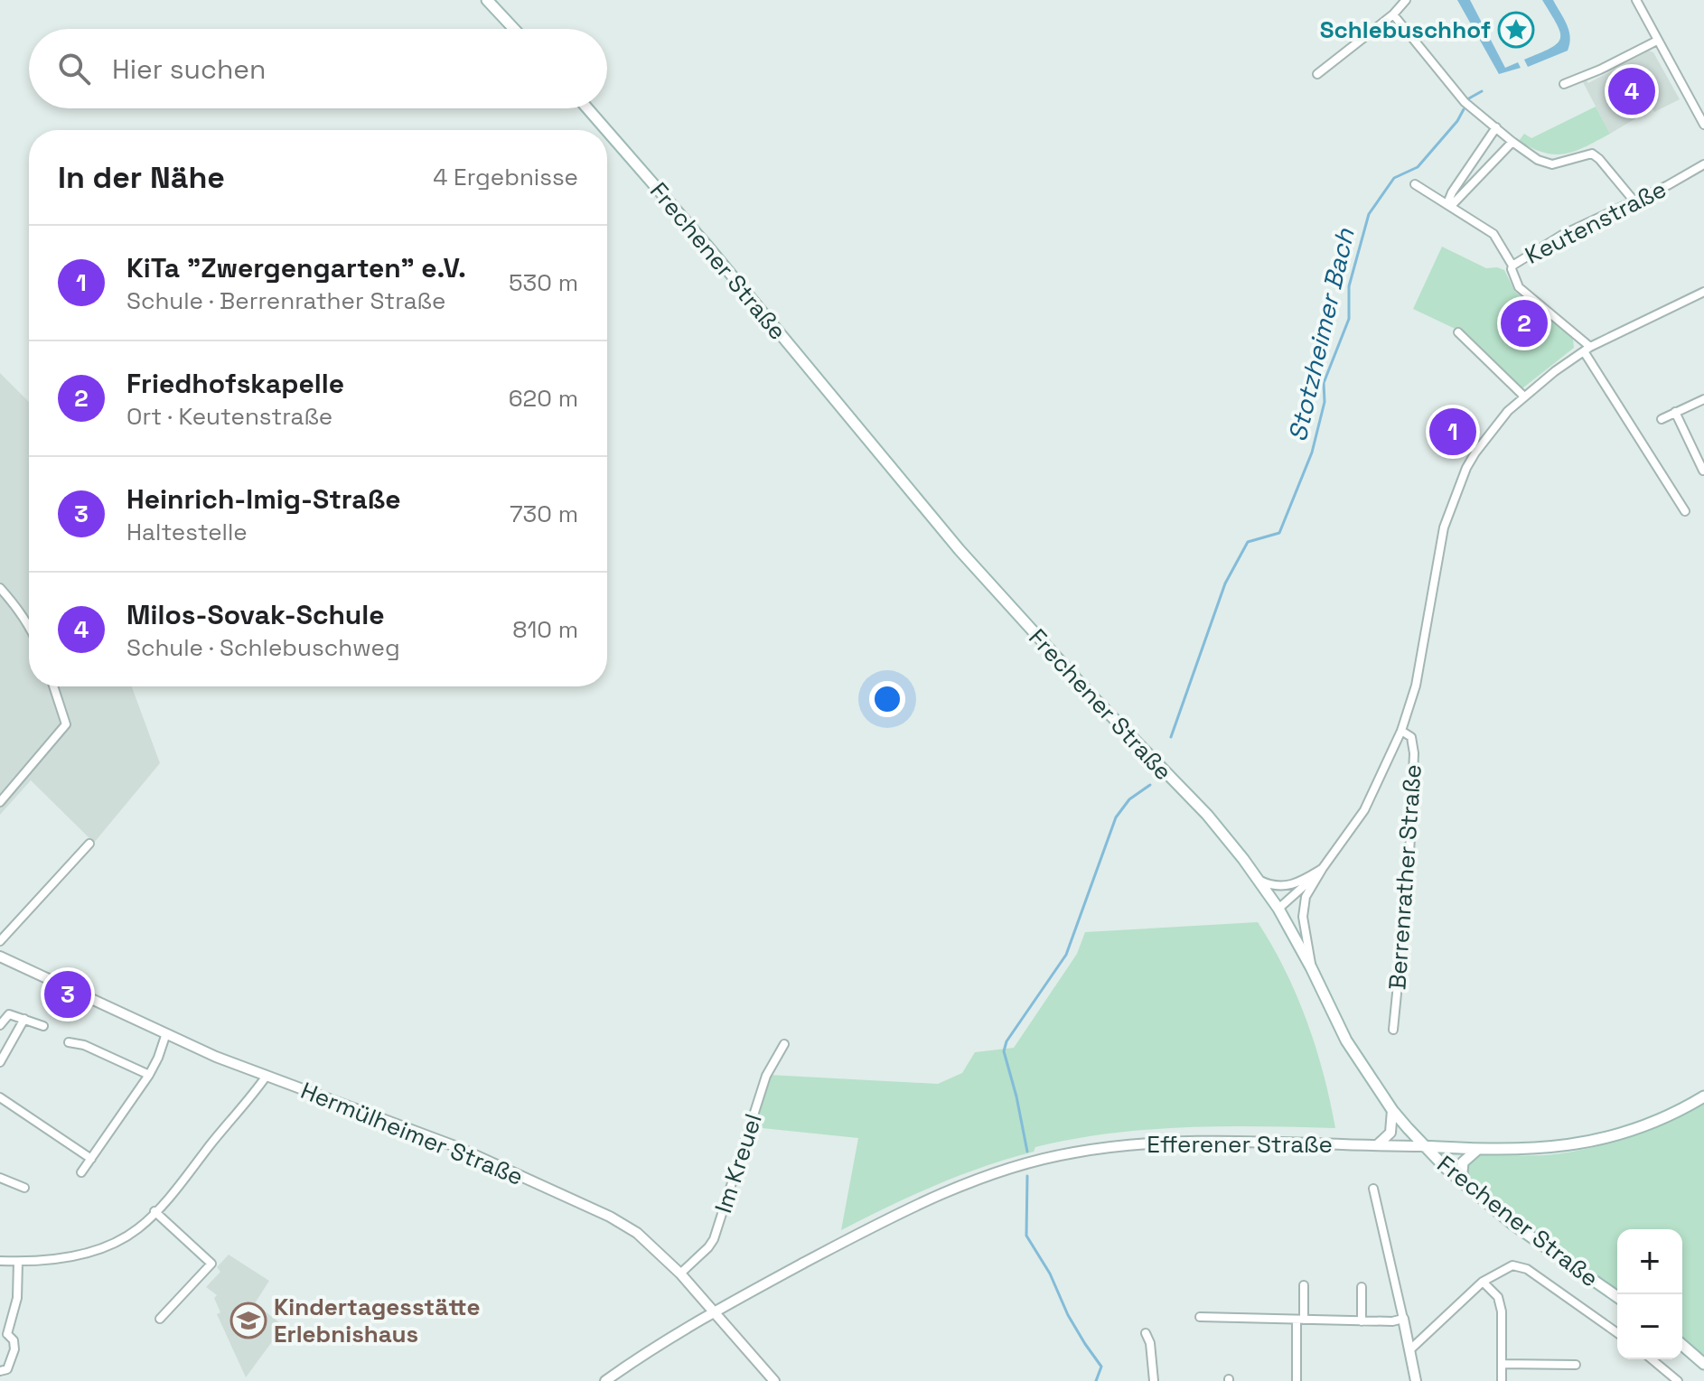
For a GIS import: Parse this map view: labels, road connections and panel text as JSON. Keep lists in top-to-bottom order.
{
  "streets": {
    "main road": ["Frechener Straße", "Efferener Straße"],
    "street": [
      "Keutenstraße",
      "Berrenrather Straße",
      "Hermülheimer Straße",
      "Im Kreuel"
    ]
  },
  "crossings": [
    ["Keutenstraße", "Berrenrather Straße"],
    ["Frechener Straße", "Berrenrather Straße"],
    ["Frechener Straße", "Efferener Straße"],
    ["Hermülheimer Straße", "Efferener Straße"],
    ["Hermülheimer Straße", "Im Kreuel"]
  ],
  "water": ["Stotzheimer Bach"],
  "places": {
    "place": ["Schlebuschhof"],
    "school or university": ["Kindertagesstätte Erlebnishaus"]
  },
  "page": {
    "search": "Hier suchen",
    "pins": [
      "4",
      "2",
      "1",
      "3"
    ],
    "heading": ["In der Nähe", "4 Ergebnisse"],
    "list": [
      {
        "mark": "1",
        "name": "KiTa \"Zwergengarten\" e.V.",
        "note": "Schule · Berrenrather Straße",
        "value": "530 m"
      },
      {
        "mark": "2",
        "name": "Friedhofskapelle",
        "note": "Ort · Keutenstraße",
        "value": "620 m"
      },
      {
        "mark": "3",
        "name": "Heinrich-Imig-Straße",
        "note": "Haltestelle",
        "value": "730 m"
      },
      {
        "mark": "4",
        "name": "Milos-Sovak-Schule",
        "note": "Schule · Schlebuschweg",
        "value": "810 m"
      }
    ],
    "map_buttons": ["+", "−"]
  }
}
